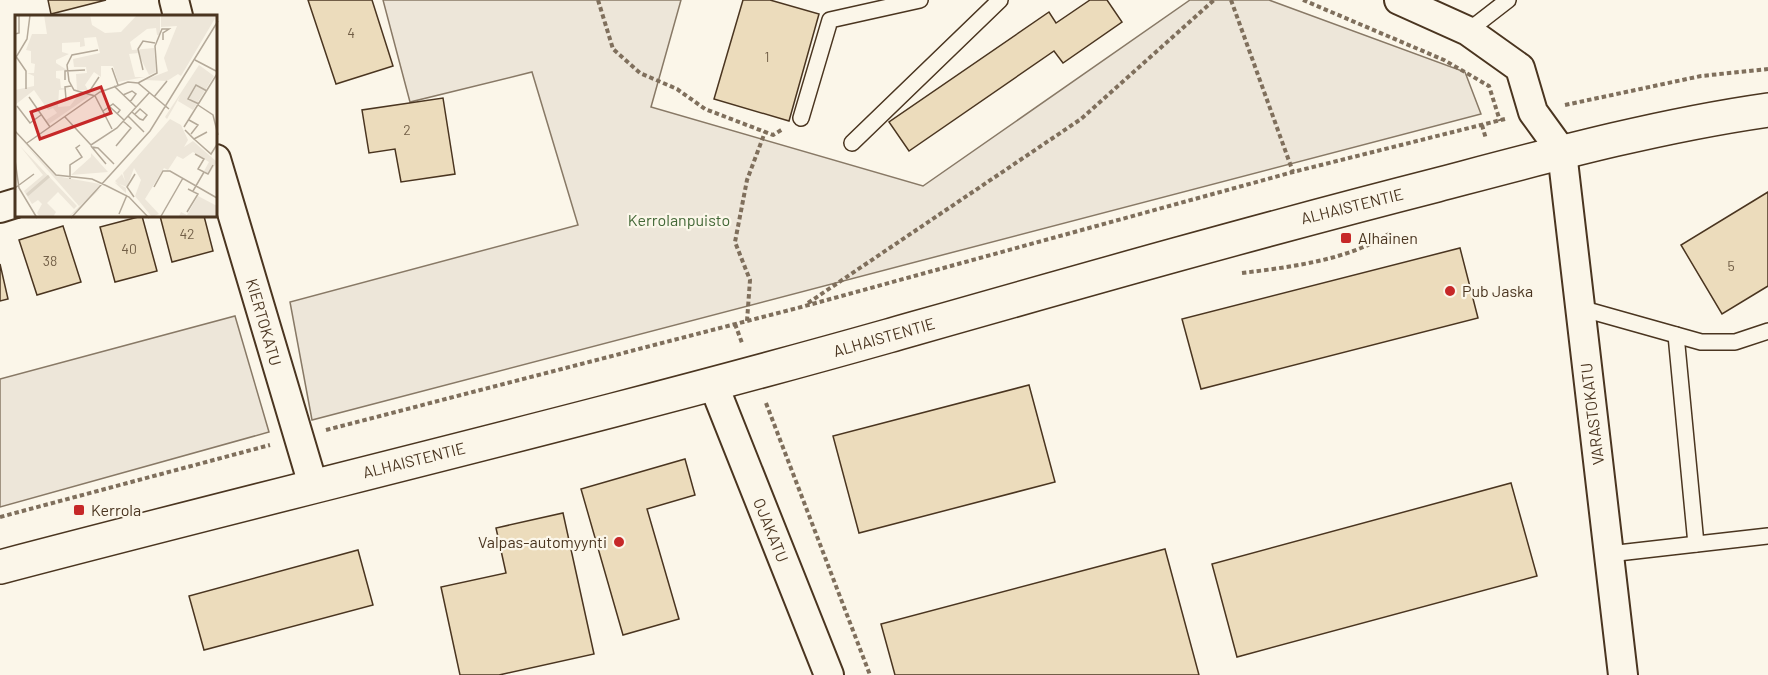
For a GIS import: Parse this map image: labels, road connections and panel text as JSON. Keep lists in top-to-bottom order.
{
  "streets": {
    "street": [
      "ALHAISTENTIE",
      "KIERTOKATU",
      "VARASTOKATU",
      "OJAKATU"
    ]
  },
  "crossings": [
    ["ALHAISTENTIE", "KIERTOKATU"],
    ["ALHAISTENTIE", "VARASTOKATU"],
    ["ALHAISTENTIE", "OJAKATU"]
  ],
  "parks": ["Kerrolanpuisto"],
  "places": {
    "transit": ["Alhainen", "Kerrola"],
    "other": ["Pub Jaska", "Valpas-automyynti"]
  },
  "house_numbers": [
    "4",
    "1",
    "2",
    "42",
    "40",
    "38",
    "5"
  ]
}
